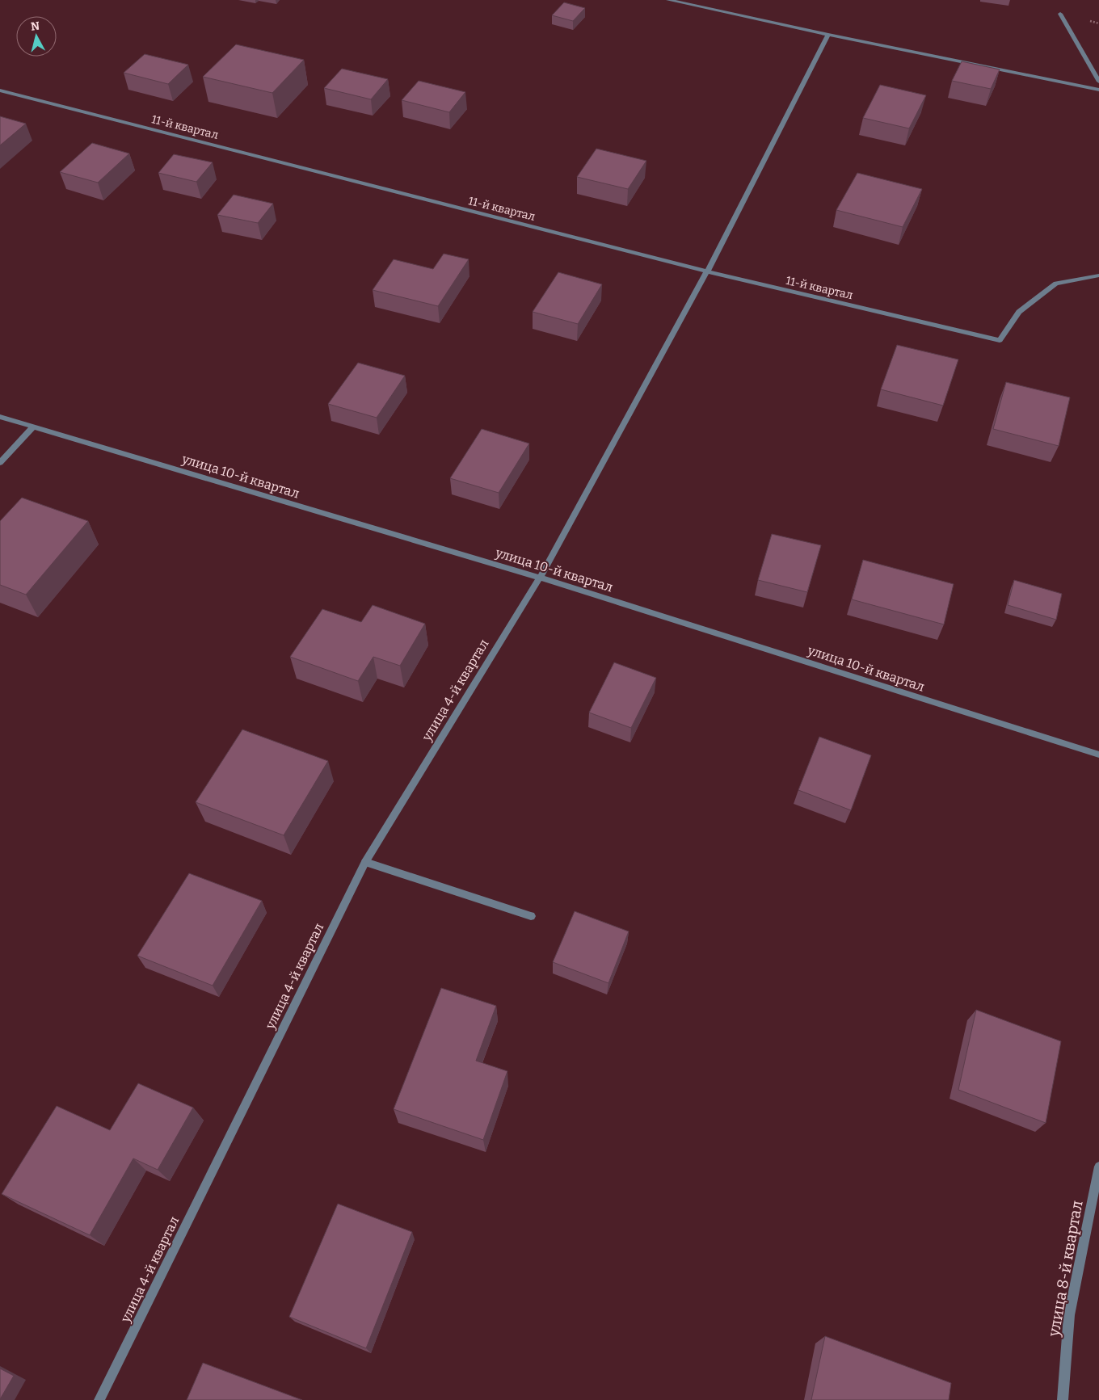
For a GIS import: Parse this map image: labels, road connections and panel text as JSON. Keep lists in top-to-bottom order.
{
  "streets": {
    "street": [
      "11-й квартал",
      "улица 10-й квартал",
      "улица 4-й квартал",
      "улица 8-й квартал"
    ]
  },
  "crossings": [
    ["11-й квартал", "улица 4-й квартал"],
    ["улица 10-й квартал", "улица 4-й квартал"]
  ],
  "north": "top"
}
